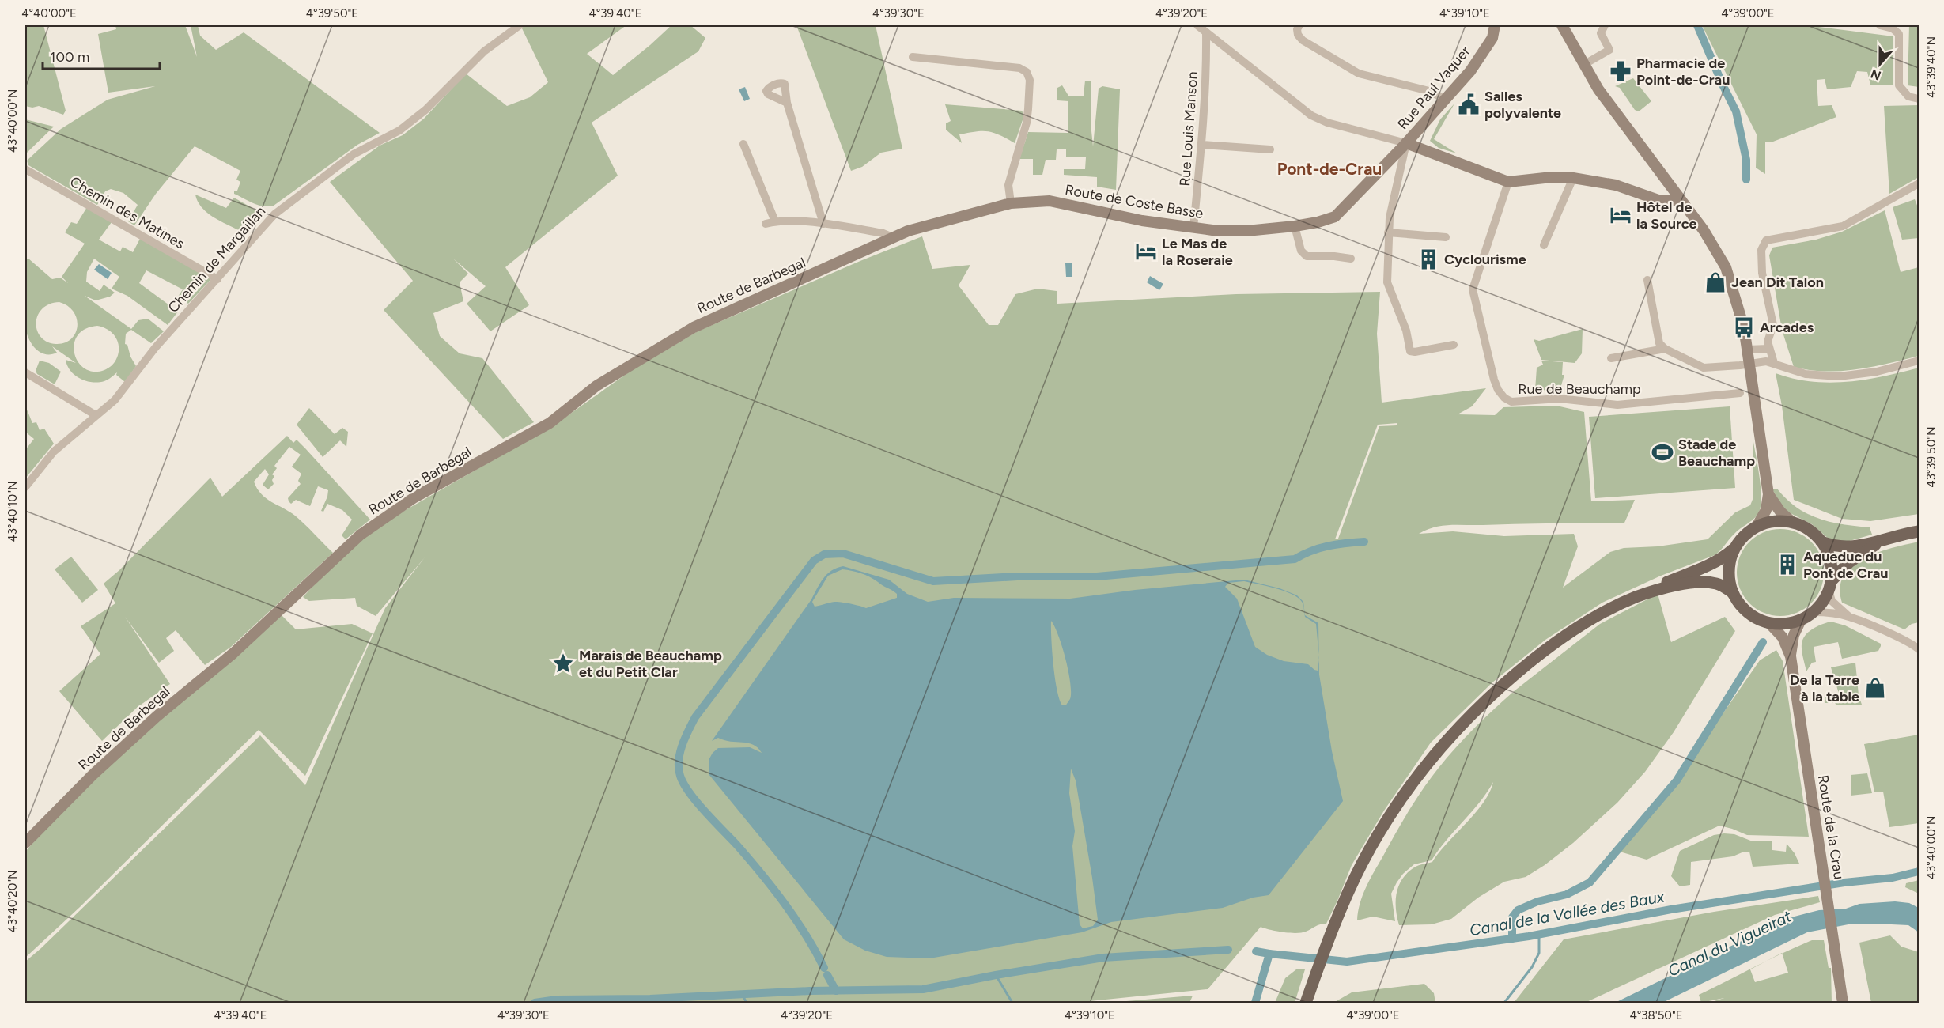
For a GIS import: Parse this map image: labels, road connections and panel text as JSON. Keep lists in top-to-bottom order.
{
  "streets": {
    "street": [
      "Rue Paul Vaquer",
      "Rue Louis Manson",
      "Route de Coste Basse",
      "Chemin des Matines",
      "Chemin de Margaillan",
      "Route de Barbegal",
      "Rue de Beauchamp",
      "Route de la Crau"
    ]
  },
  "crossings": [
    ["Rue Paul Vaquer", "Route de Coste Basse"],
    ["Rue Louis Manson", "Route de Coste Basse"],
    ["Route de Coste Basse", "Route de Barbegal"],
    ["Chemin des Matines", "Chemin de Margaillan"]
  ],
  "districts": ["Pont-de-Crau"],
  "water": ["Canal de la Vallée des Baux", "Canal du Vigueirat"],
  "places": {
    "pharmacy": ["Pharmacie de Point-de-Crau"],
    "public building": ["Salles polyvalente"],
    "hotel": ["Hôtel de la Source", "Le Mas de la Roseraie"],
    "building": ["Cyclourisme", "Aqueduc du Pont de Crau"],
    "shop": ["Jean Dit Talon", "De la Terre à la table"],
    "bus stop": ["Arcades"],
    "sports": ["Stade de Beauchamp"],
    "place": ["Marais de Beauchamp et du Petit Clar"]
  },
  "scale_bar": "100 m",
  "north": "bottom",
  "coordinates": [
    "4°40'00\"E",
    "4°39'50\"E",
    "4°39'40\"E",
    "4°39'30\"E",
    "4°39'20\"E",
    "4°39'10\"E",
    "4°39'00\"E",
    "43°39'40\"N",
    "43°40'00\"N",
    "43°39'50\"N",
    "43°40'10\"N",
    "43°40'20\"N",
    "4°38'50\"E"
  ]
}
